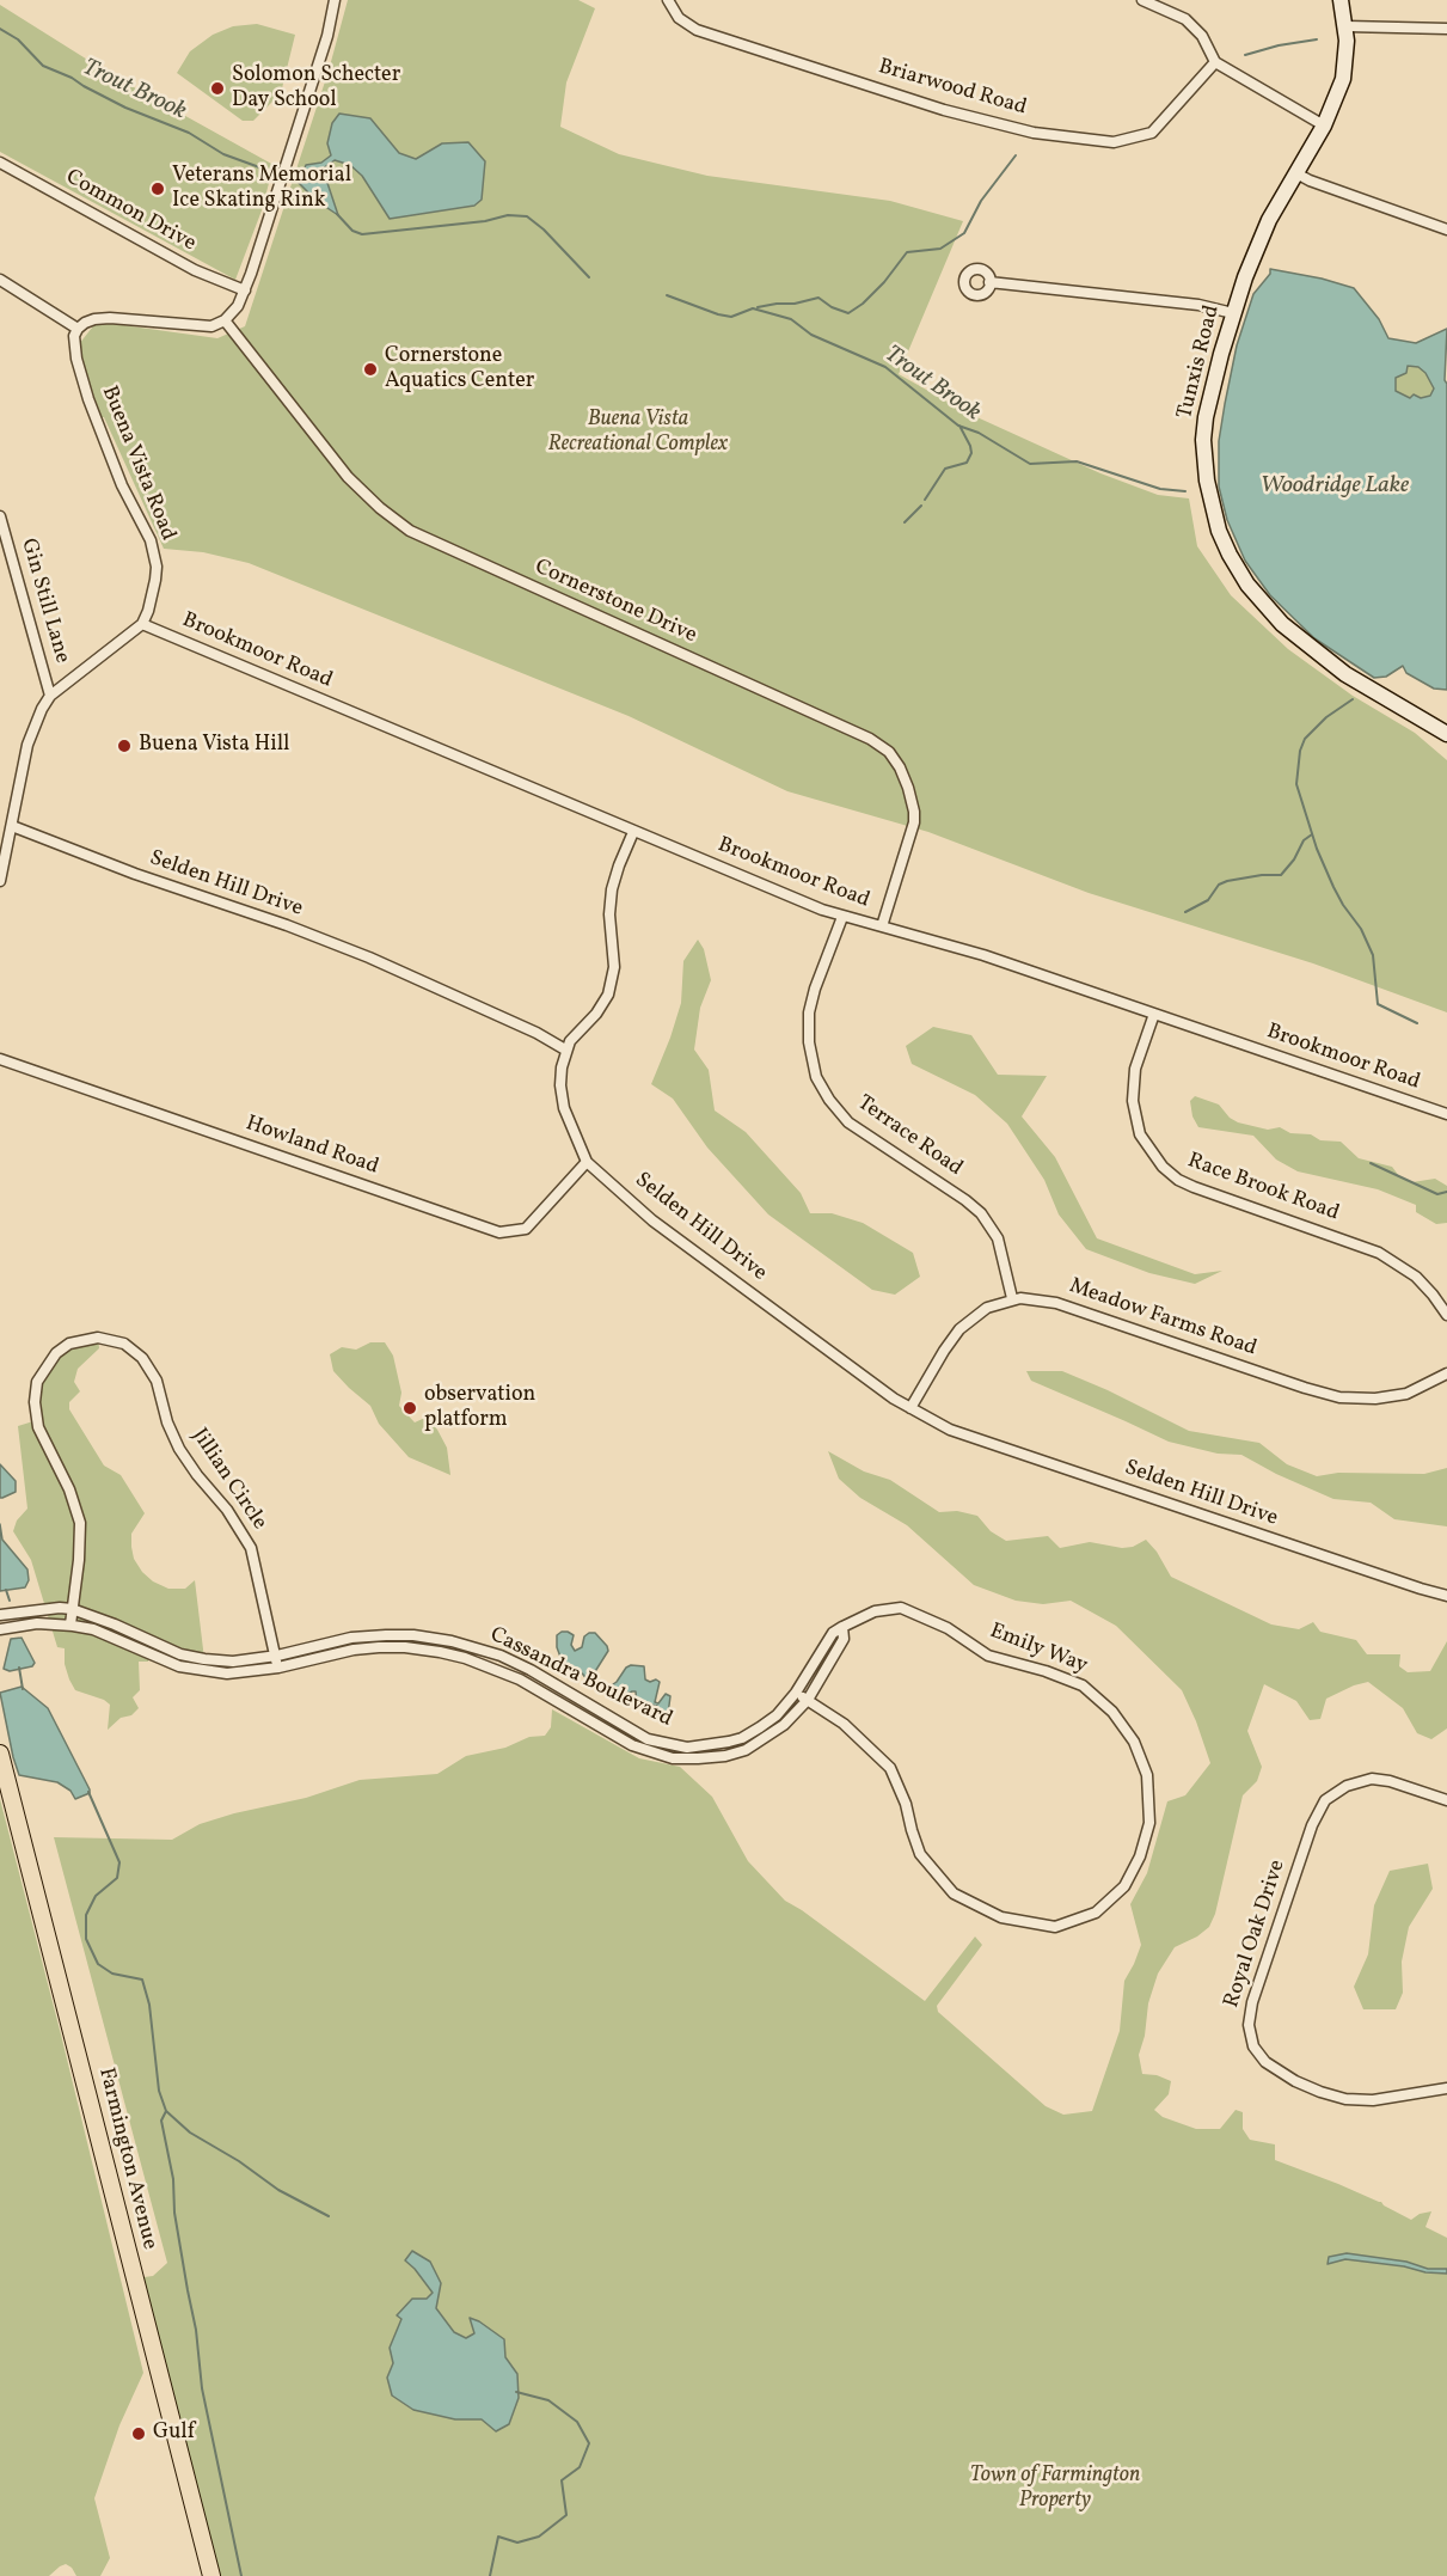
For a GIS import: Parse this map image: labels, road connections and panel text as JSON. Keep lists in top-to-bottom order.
{
  "streets": {
    "main road": ["Farmington Avenue"],
    "street": [
      "Briarwood Road",
      "Common Drive",
      "Tunxis Road",
      "Buena Vista Road",
      "Gin Still Lane",
      "Cornerstone Drive",
      "Brookmoor Road",
      "Selden Hill Drive",
      "Terrace Road",
      "Howland Road",
      "Race Brook Road",
      "Meadow Farms Road",
      "Jillian Circle",
      "Emily Way",
      "Cassandra Boulevard",
      "Royal Oak Drive"
    ]
  },
  "crossings": [
    ["Buena Vista Road", "Brookmoor Road"],
    ["Cornerstone Drive", "Brookmoor Road"],
    ["Brookmoor Road", "Terrace Road"],
    ["Brookmoor Road", "Race Brook Road"],
    ["Selden Hill Drive", "Howland Road"],
    ["Terrace Road", "Meadow Farms Road"],
    ["Jillian Circle", "Cassandra Boulevard"],
    ["Emily Way", "Cassandra Boulevard"]
  ],
  "water": ["Trout Brook", "Woodridge Lake"],
  "parks": ["Buena Vista Recreational Complex", "Town of Farmington Property"],
  "places": [
    "Solomon Schecter Day School",
    "Veterans Memorial Ice Skating Rink",
    "Cornerstone Aquatics Center",
    "Buena Vista Hill",
    "observation platform",
    "Gulf"
  ]
}
